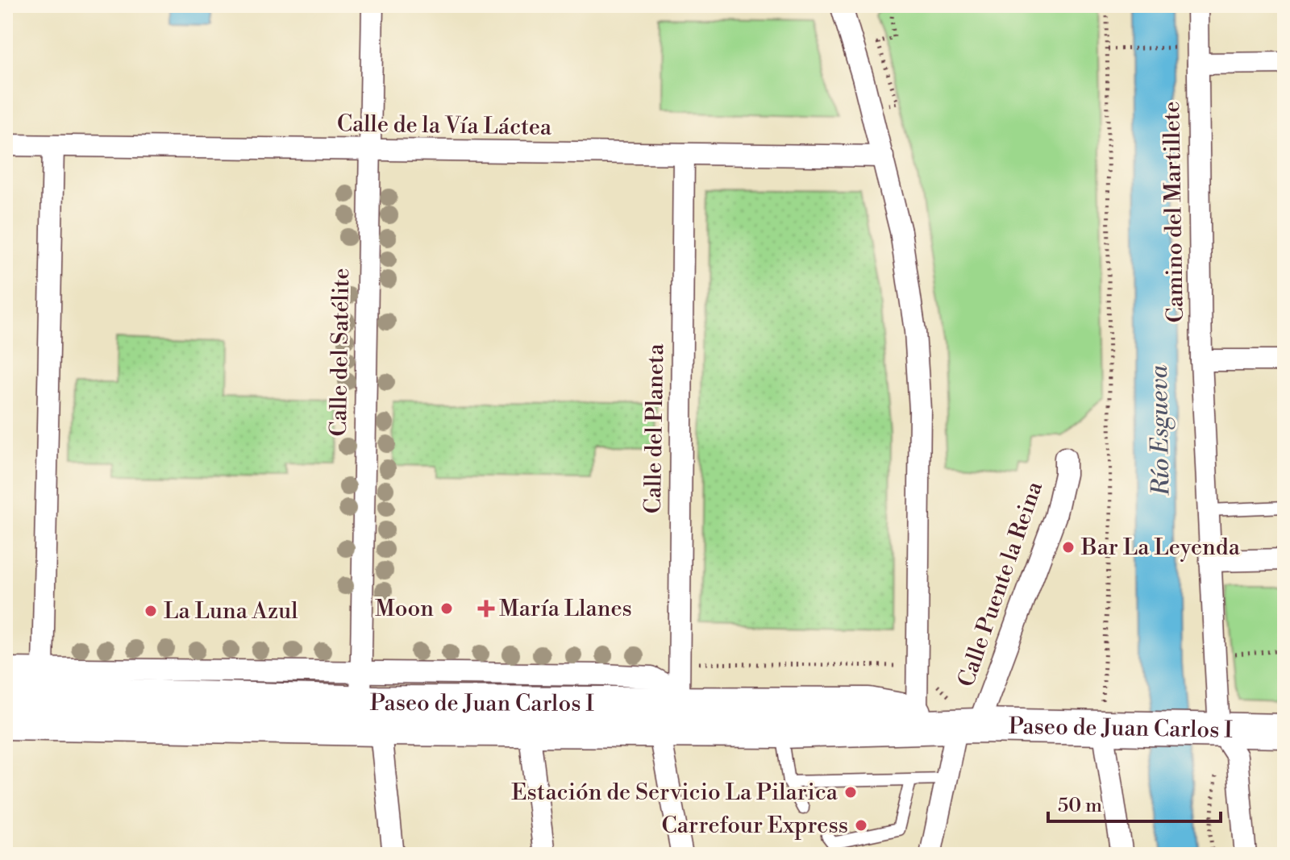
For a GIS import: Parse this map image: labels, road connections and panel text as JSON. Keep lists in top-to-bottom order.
{
  "streets": {
    "main road": ["Paseo de Juan Carlos I"],
    "street": [
      "Calle de la Vía Láctea",
      "Camino del Martillete",
      "Calle del Satélite",
      "Calle del Planeta",
      "Calle Puente la Reina"
    ]
  },
  "crossings": [
    ["Calle de la Vía Láctea", "Calle del Satélite"],
    ["Calle de la Vía Láctea", "Calle del Planeta"],
    ["Camino del Martillete", "Paseo de Juan Carlos I"],
    ["Calle del Satélite", "Paseo de Juan Carlos I"],
    ["Calle del Planeta", "Paseo de Juan Carlos I"],
    ["Calle Puente la Reina", "Paseo de Juan Carlos I"]
  ],
  "water": ["Río Esgueva"],
  "places": {
    "other": [
      "Bar La Leyenda",
      "Moon",
      "La Luna Azul",
      "Estación de Servicio La Pilarica",
      "Carrefour Express"
    ],
    "health": ["María Llanes"]
  },
  "scale_bar": "50 m"
}
